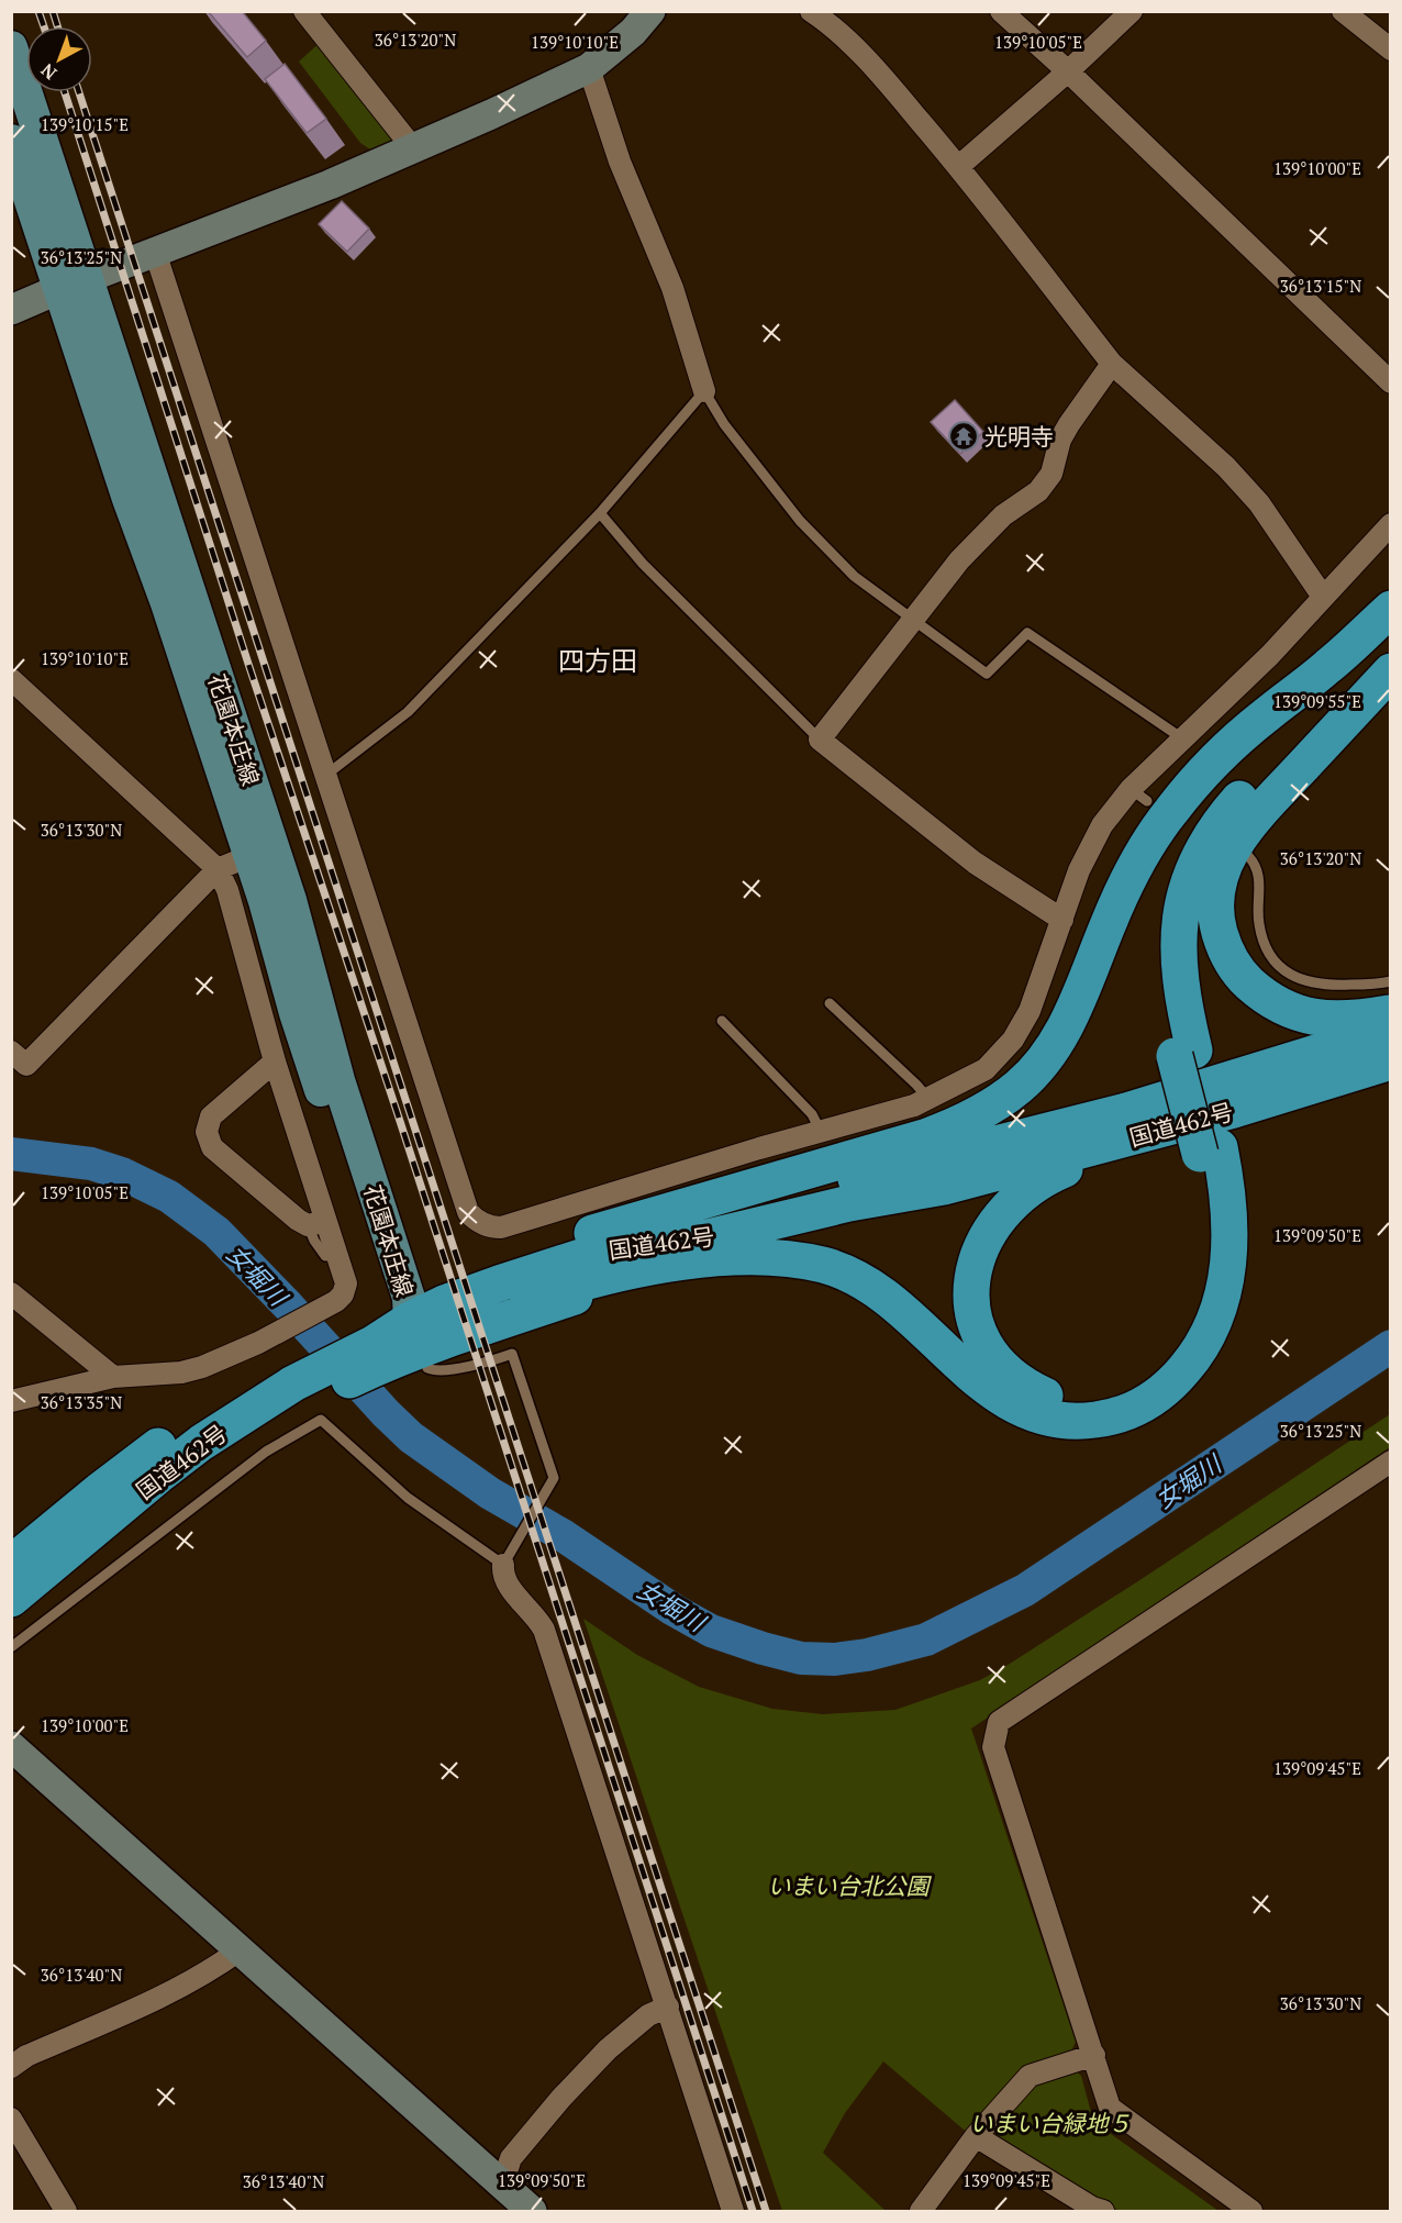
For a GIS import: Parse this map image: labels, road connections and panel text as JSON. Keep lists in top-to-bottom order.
{
  "streets": {
    "highway": ["国道462号"],
    "main road": ["花園本庄線"]
  },
  "crossings": [
    ["花園本庄線", "国道462号"]
  ],
  "districts": ["四方田"],
  "water": ["女堀川"],
  "parks": ["いまい台北公園", "いまい台緑地５"],
  "places": {
    "temple": ["光明寺"]
  },
  "north": "bottom left",
  "coordinates": [
    "36°13'20\"N",
    "139°10'10\"E",
    "139°10'05\"E",
    "139°10'15\"E",
    "139°10'00\"E",
    "36°13'25\"N",
    "36°13'15\"N",
    "139°09'55\"E",
    "36°13'30\"N",
    "139°09'50\"E",
    "36°13'35\"N",
    "139°09'45\"E",
    "36°13'40\"N"
  ]
}
